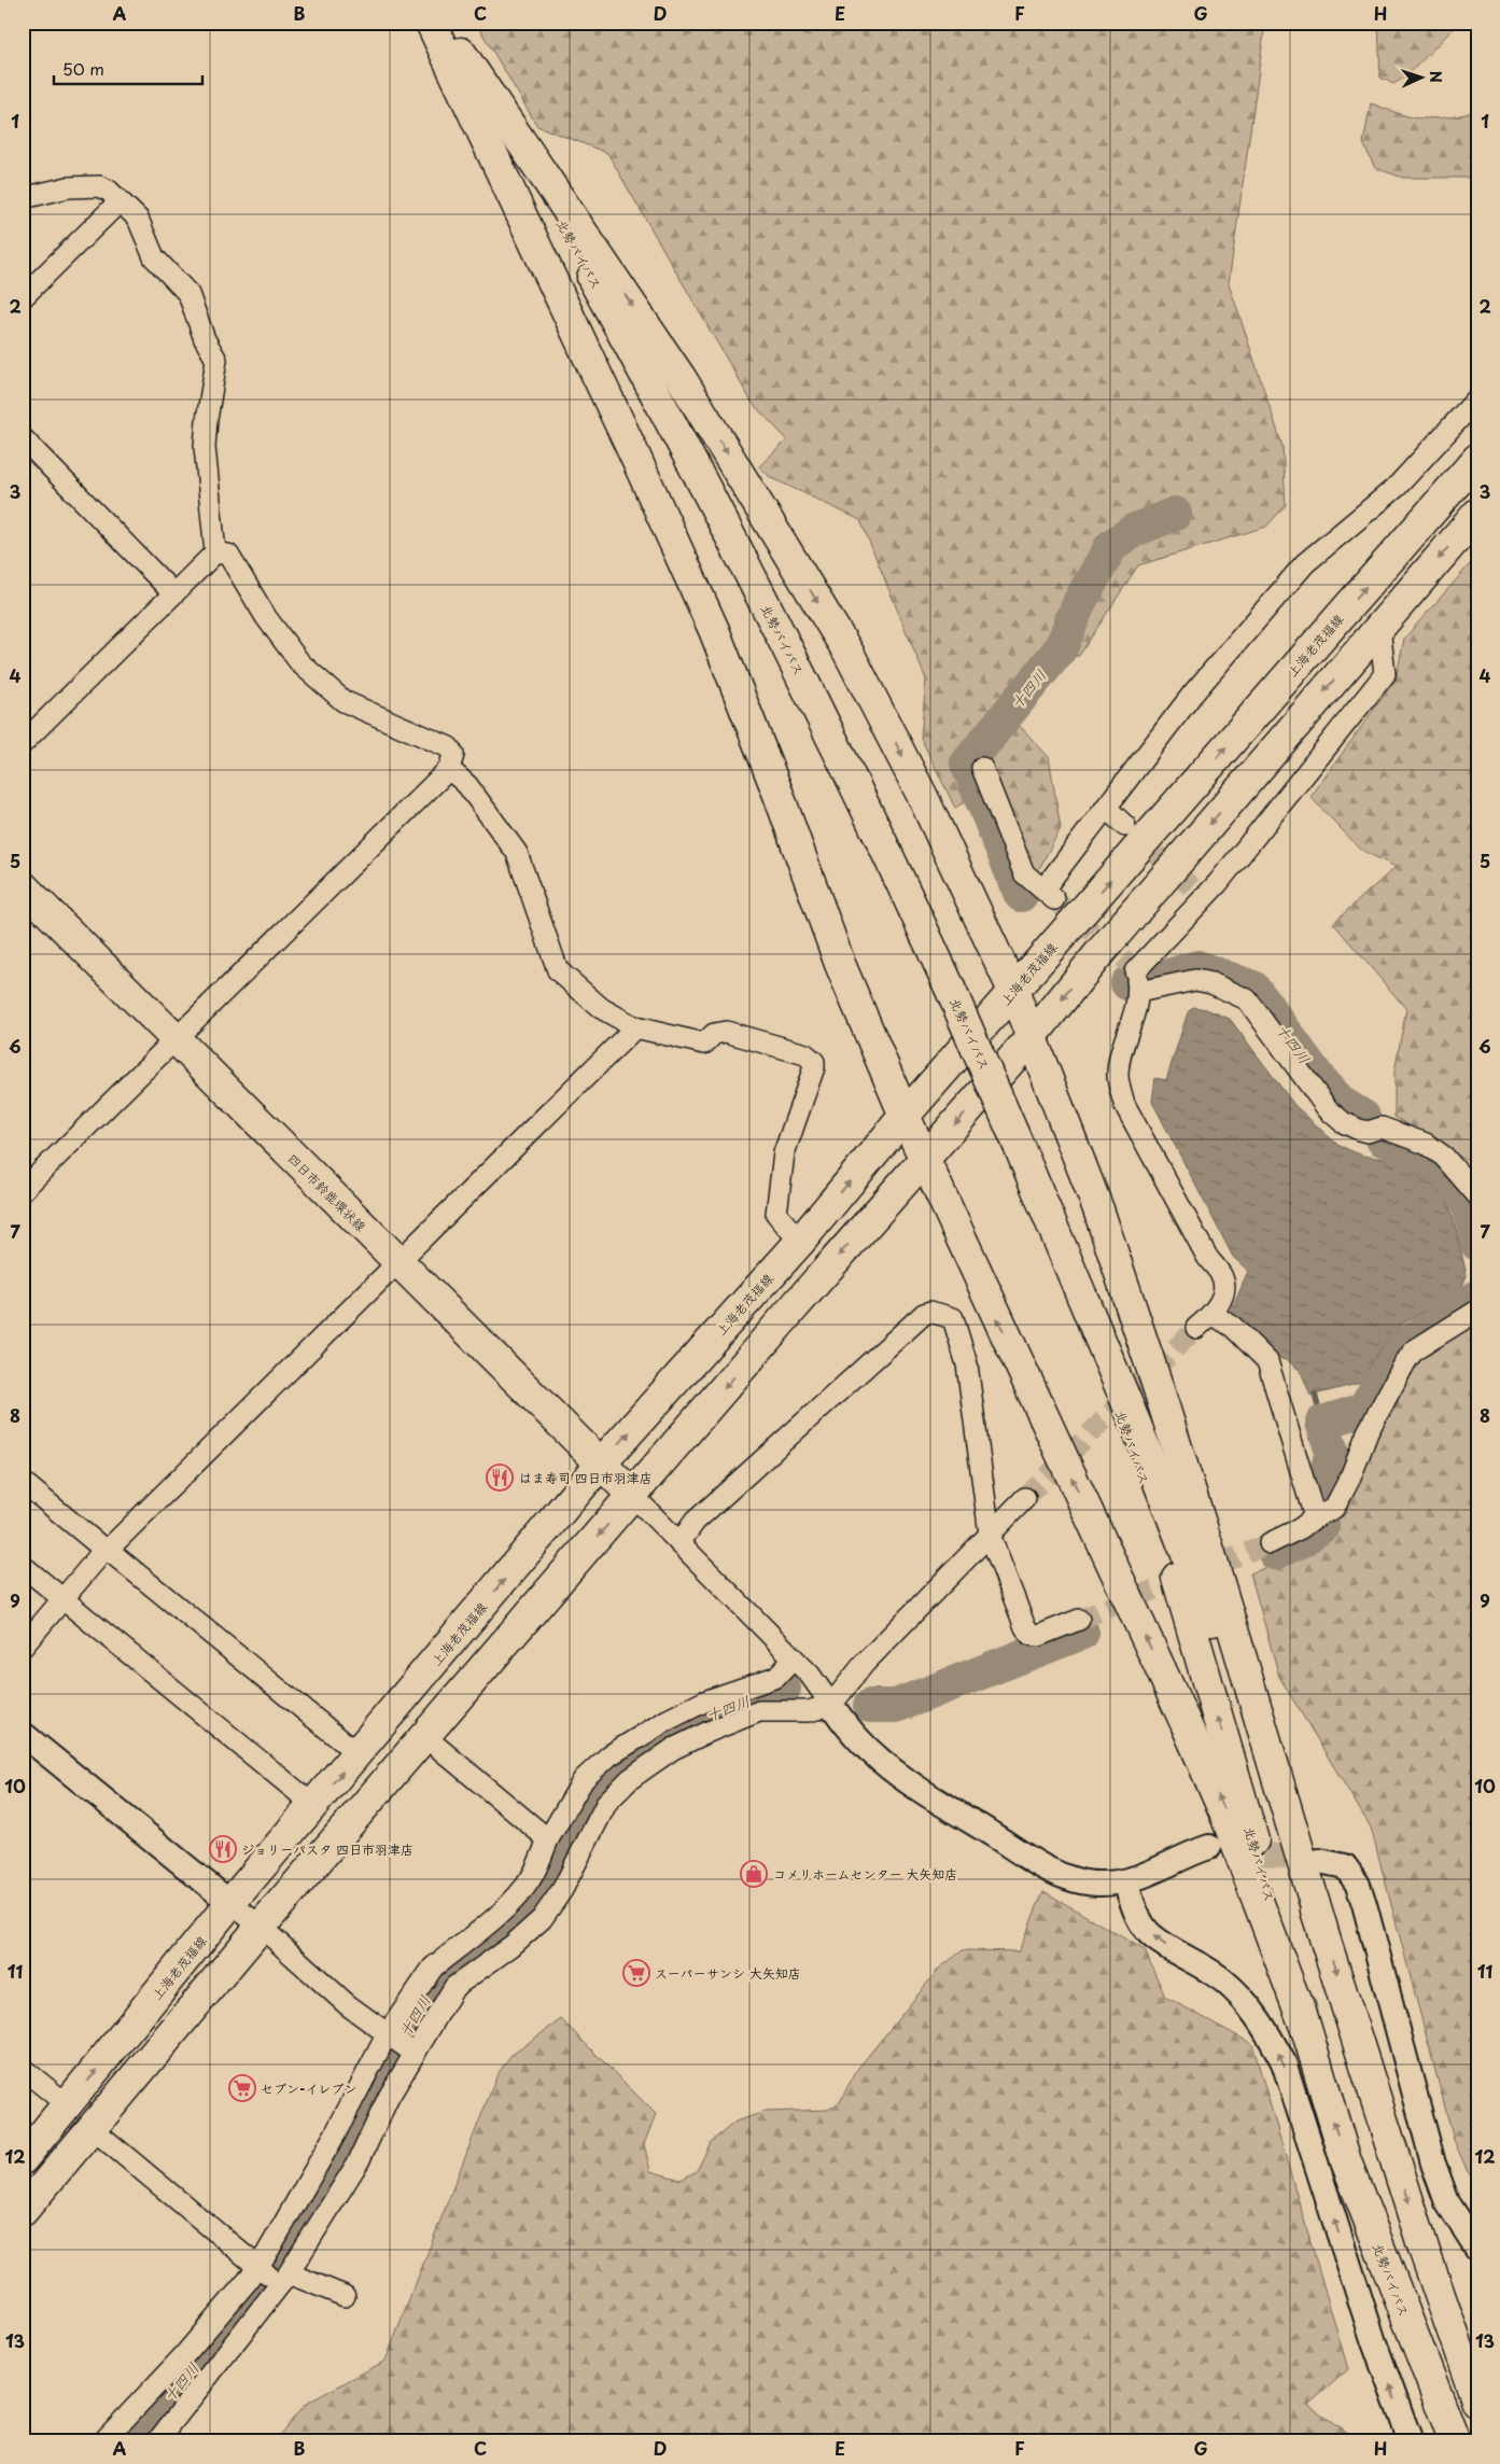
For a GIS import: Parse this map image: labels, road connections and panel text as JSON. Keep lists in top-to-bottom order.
{
  "streets": {
    "main road": ["北勢バイパス", "上海老茂福線", "四日市鈴鹿環状線"]
  },
  "crossings": [
    ["上海老茂福線", "四日市鈴鹿環状線"]
  ],
  "water": ["十四川"],
  "places": {
    "restaurant": ["はま寿司 四日市羽津店", "ジョリーパスタ 四日市羽津店"],
    "shop": ["コメリホームセンター 大矢知店"],
    "supermarket": ["スーパーサンシ 大矢知店", "セブン-イレブン"]
  },
  "scale_bar": "50 m",
  "north": "right",
  "grid": {
    "columns": [
      "A",
      "B",
      "C",
      "D",
      "E",
      "F",
      "G",
      "H"
    ],
    "rows": [
      "1",
      "2",
      "3",
      "4",
      "5",
      "6",
      "7",
      "8",
      "9",
      "10",
      "11",
      "12",
      "13"
    ]
  }
}
